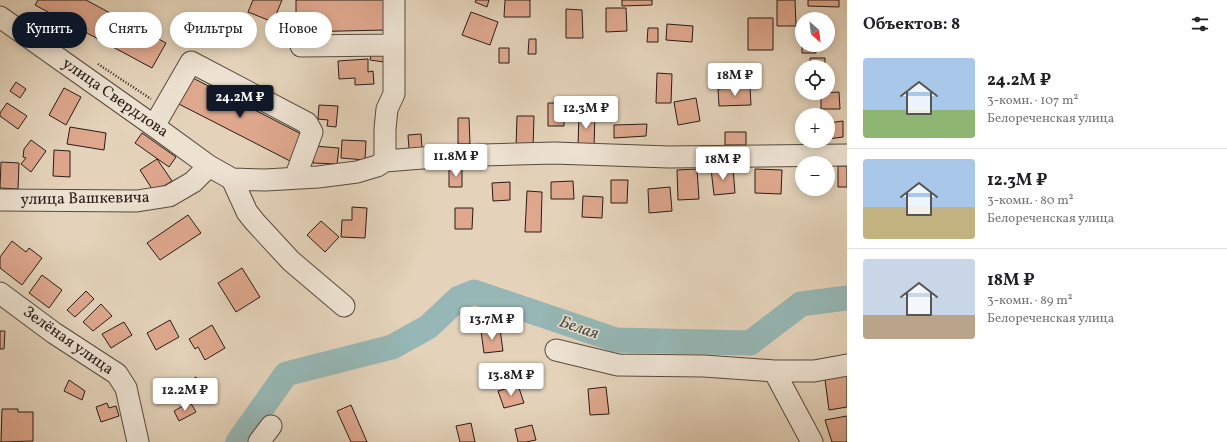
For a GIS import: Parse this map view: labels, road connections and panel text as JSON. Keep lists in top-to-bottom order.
{
  "streets": {
    "street": ["улица Свердлова", "улица Вашкевича", "Зелёная улица"]
  },
  "crossings": [
    ["улица Свердлова", "улица Вашкевича"]
  ],
  "water": ["Белая"],
  "north": "bottom right",
  "page": {
    "heading": "Объектов: 8",
    "map_buttons": ["+", "−"],
    "chip": [
      "Купить",
      "Снять",
      "Фильтры",
      "Новое"
    ],
    "list": [
      {
        "name": "24.2M ₽",
        "note": "3-комн. · 107 m² · Белореченская улица"
      },
      {
        "name": "12.3M ₽",
        "note": "3-комн. · 80 m² · Белореченская улица"
      },
      {
        "name": "18M ₽",
        "note": "3-комн. · 89 m² · Белореченская улица"
      }
    ],
    "price": [
      "18M ₽",
      "24.2M ₽",
      "12.3M ₽",
      "11.8M ₽",
      "18M ₽",
      "13.7M ₽",
      "13.8M ₽",
      "12.2M ₽"
    ]
  }
}
